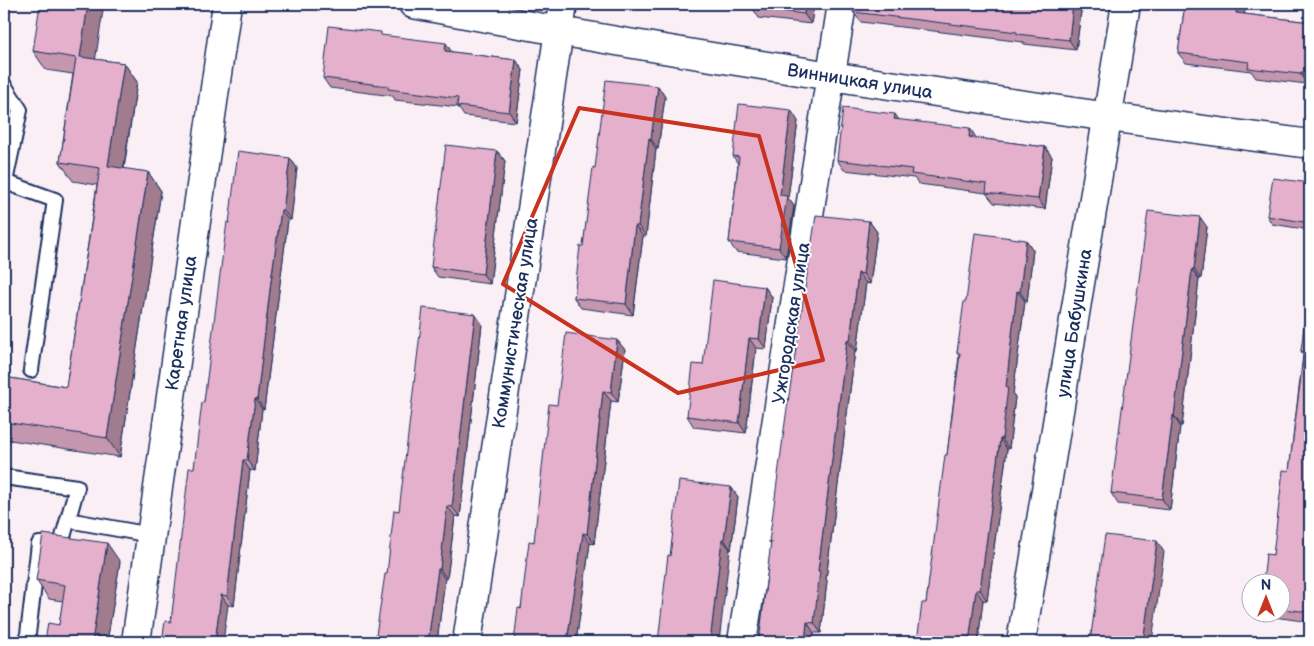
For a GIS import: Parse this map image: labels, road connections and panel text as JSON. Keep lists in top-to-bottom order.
{
  "streets": {
    "street": [
      "Винницкая улица",
      "Каретная улица",
      "Коммунистическая улица",
      "Ужгородская улица",
      "улица Бабушкина"
    ]
  },
  "crossings": [
    ["Винницкая улица", "Коммунистическая улица"],
    ["Винницкая улица", "Ужгородская улица"],
    ["Винницкая улица", "улица Бабушкина"]
  ],
  "north": "top"
}
